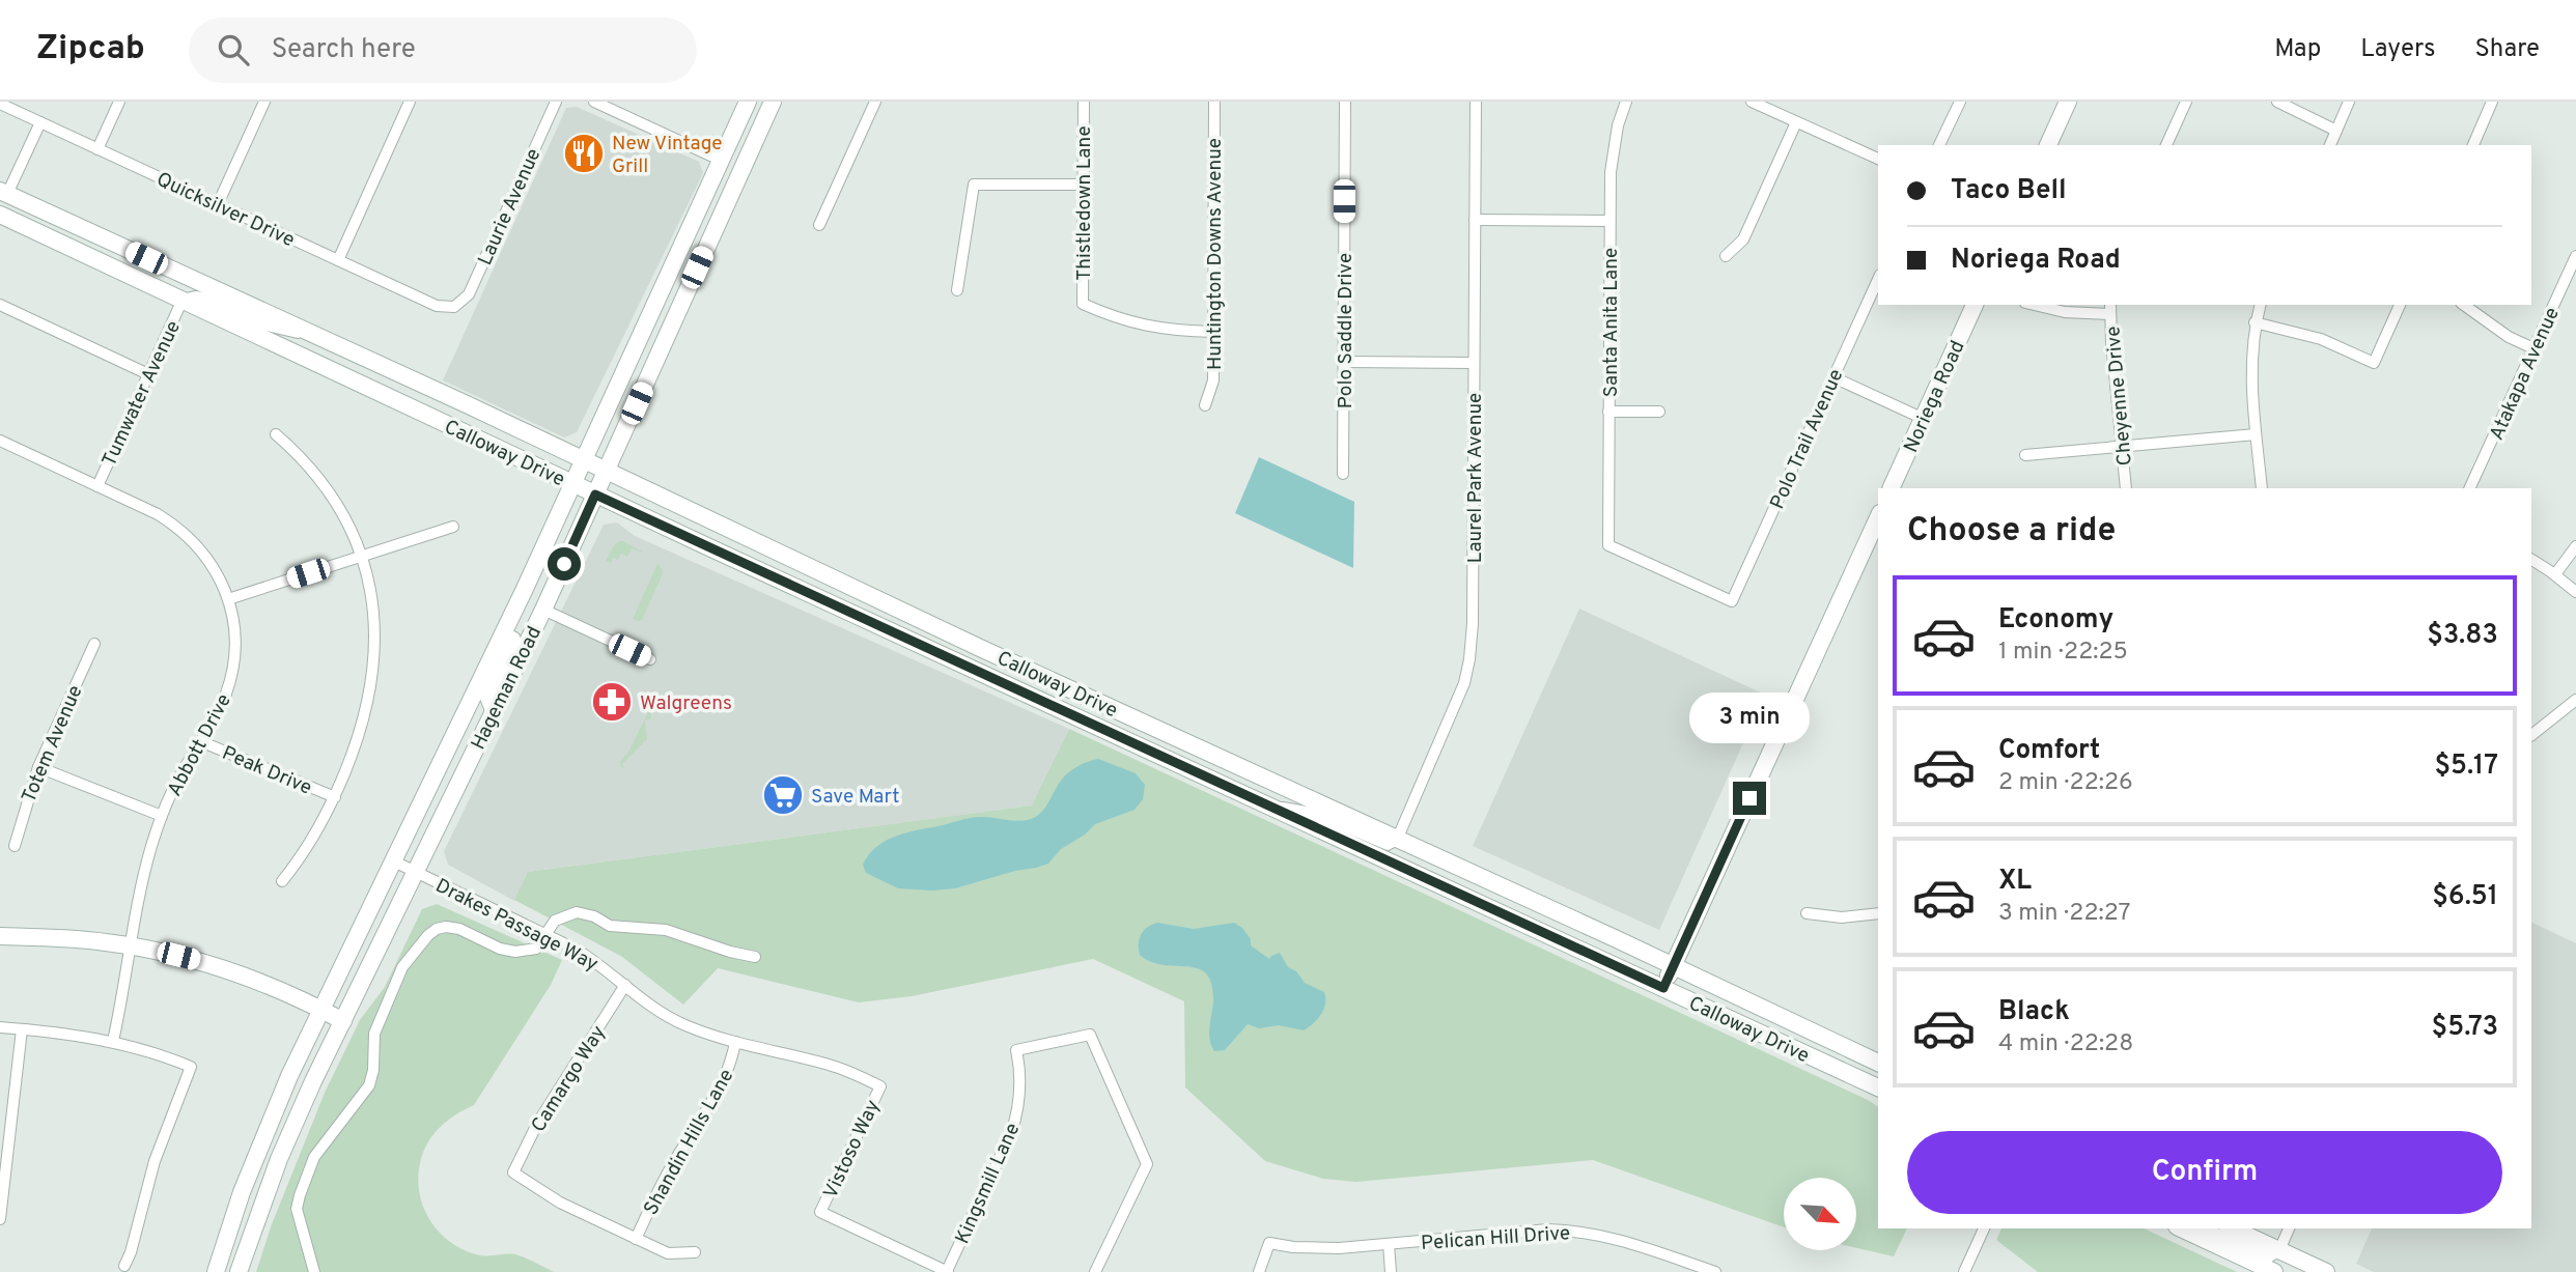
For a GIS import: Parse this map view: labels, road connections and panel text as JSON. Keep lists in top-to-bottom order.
{
  "streets": {
    "main road": ["Noriega Road", "Calloway Drive", "Hageman Road"],
    "street": [
      "Thistledown Lane",
      "Laurie Avenue",
      "Quicksilver Drive",
      "Huntington Downs Avenue",
      "Santa Anita Lane",
      "Polo Saddle Drive",
      "Atakapa Avenue",
      "Tumwater Avenue",
      "Cheyenne Drive",
      "Polo Trail Avenue",
      "Laurel Park Avenue",
      "Totem Avenue",
      "Abbott Drive",
      "Peak Drive",
      "Drakes Passage Way",
      "Camargo Way",
      "Shandin Hills Lane",
      "Vistoso Way",
      "Kingsmill Lane",
      "Pelican Hill Drive"
    ]
  },
  "crossings": [
    ["Thistledown Lane", "Huntington Downs Avenue"],
    ["Laurie Avenue", "Quicksilver Drive"],
    ["Santa Anita Lane", "Polo Trail Avenue"],
    ["Tumwater Avenue", "Calloway Drive"],
    ["Tumwater Avenue", "Abbott Drive"],
    ["Calloway Drive", "Laurel Park Avenue"],
    ["Calloway Drive", "Hageman Road"],
    ["Hageman Road", "Drakes Passage Way"],
    ["Abbott Drive", "Peak Drive"],
    ["Drakes Passage Way", "Camargo Way"],
    ["Drakes Passage Way", "Shandin Hills Lane"],
    ["Drakes Passage Way", "Vistoso Way"],
    ["Camargo Way", "Shandin Hills Lane"],
    ["Vistoso Way", "Kingsmill Lane"]
  ],
  "places": {
    "restaurant": ["New Vintage Grill"],
    "pharmacy": ["Walgreens"],
    "supermarket": ["Save Mart"]
  },
  "north": "bottom right",
  "page": {
    "header": "Zipcab",
    "search": "Search here",
    "nav": ["Map", "Layers", "Share"],
    "banner": ["Taco Bell", "Noriega Road"],
    "heading": "Choose a ride",
    "list": [
      {
        "name": "Economy",
        "note": "1 min · 22:25",
        "value": "$3.83"
      },
      {
        "name": "Comfort",
        "note": "2 min · 22:26",
        "value": "$5.17"
      },
      {
        "name": "XL",
        "note": "3 min · 22:27",
        "value": "$6.51"
      },
      {
        "name": "Black",
        "note": "4 min · 22:28",
        "value": "$5.73"
      }
    ],
    "bubble": "3 min",
    "buttons": "Confirm"
  }
}
